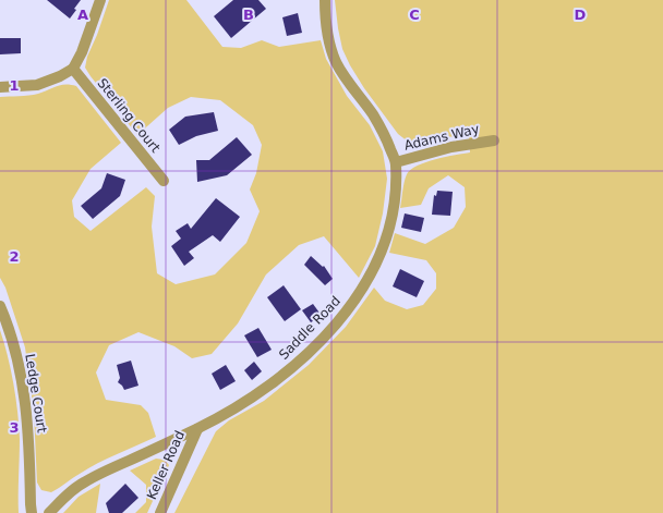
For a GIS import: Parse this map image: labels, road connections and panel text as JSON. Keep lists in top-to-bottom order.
{
  "streets": {
    "street": [
      "Sterling Court",
      "Adams Way",
      "Saddle Road",
      "Ledge Court",
      "Keller Road"
    ]
  },
  "crossings": [
    ["Adams Way", "Saddle Road"],
    ["Saddle Road", "Keller Road"]
  ],
  "grid": {
    "columns": [
      "A",
      "B",
      "C",
      "D"
    ],
    "rows": ["1", "2", "3"]
  }
}
